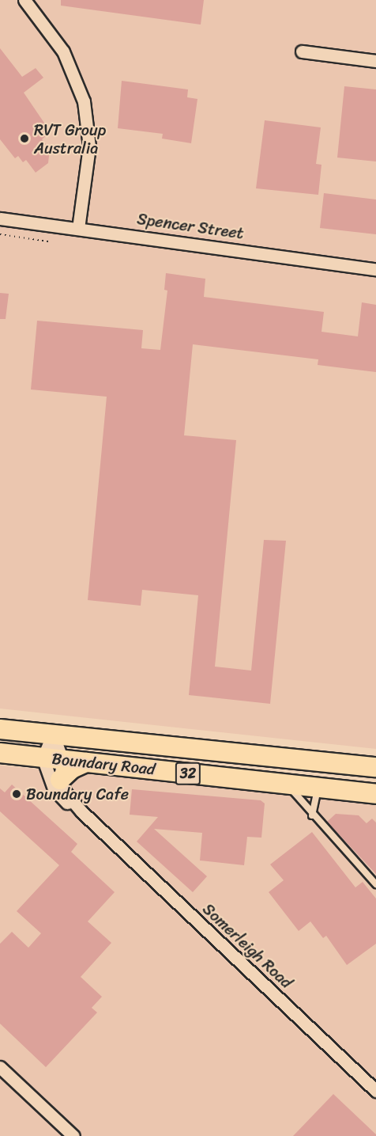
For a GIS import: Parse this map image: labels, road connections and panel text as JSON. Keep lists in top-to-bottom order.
{
  "streets": {
    "main road": ["Boundary Road", "32"],
    "street": ["Spencer Street", "Somerleigh Road"]
  },
  "crossings": [
    ["Boundary Road", "Somerleigh Road"]
  ],
  "places": ["RVT Group Australia", "Boundary Cafe"]
}
